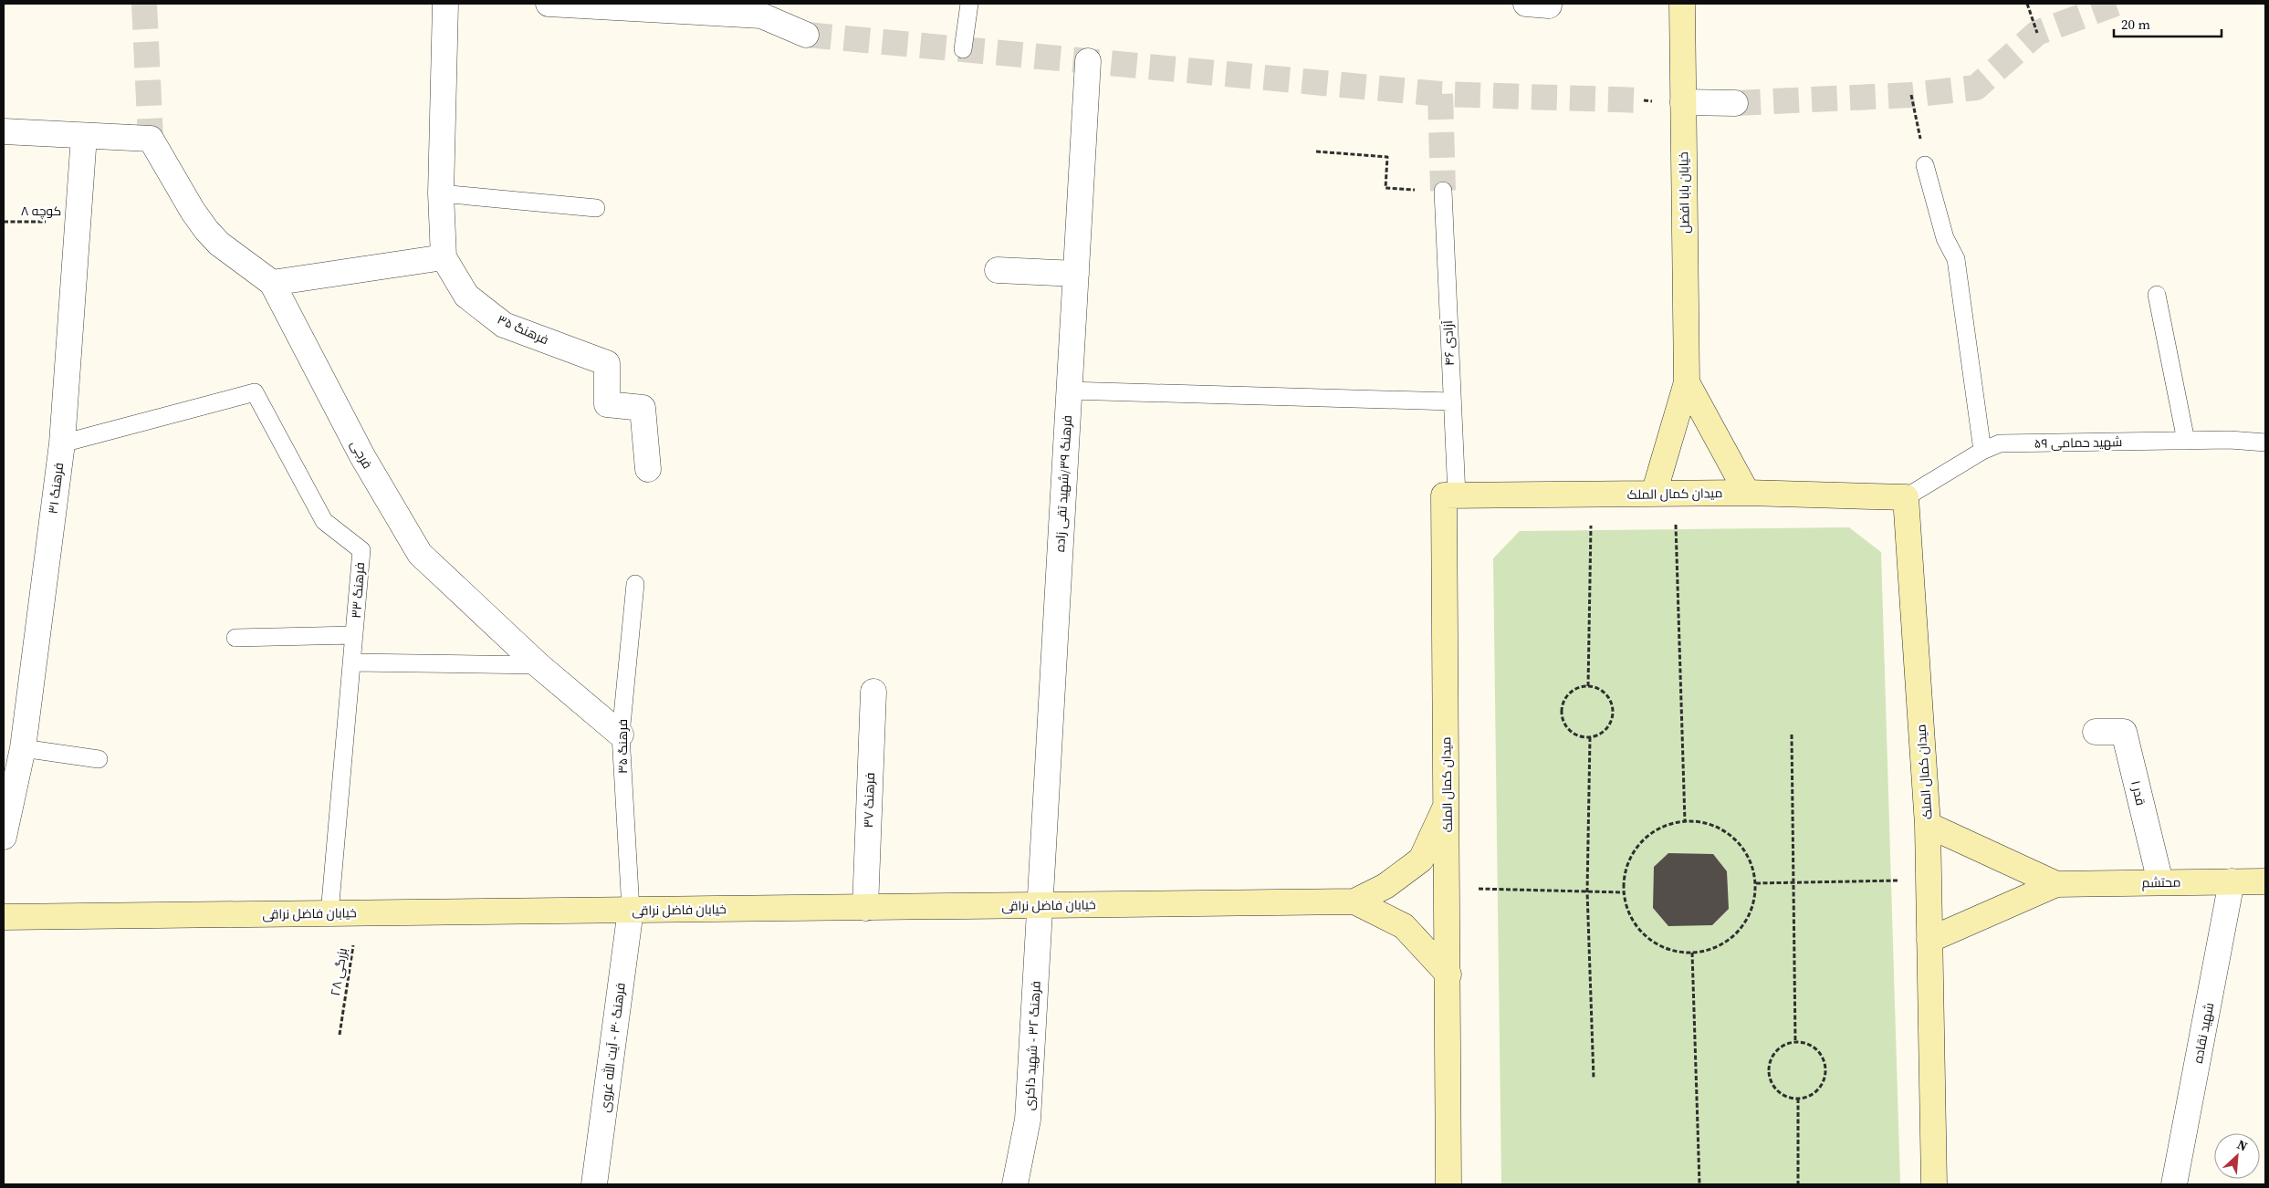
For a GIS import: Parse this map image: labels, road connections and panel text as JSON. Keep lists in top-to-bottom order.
{
  "streets": {
    "main road": [
      "خیابان بابا افضل",
      "میدان کمال الملک",
      "محتشم",
      "خیابان فاضل نراقی"
    ],
    "street": [
      "فرهنگ ۳۵",
      "فرجی",
      "فرهنگ ۳۹/شهید تقی زاده",
      "فرهنگ ۳۱",
      "قدر ۱",
      "فرهنگ ۳۷",
      "شهید نقاده",
      "فرهنگ ۳۲ - شهید ذاکری",
      "فرهنگ ۳۰ - آیت الله غروی"
    ],
    "lane": ["آزادی ۴۶", "شهید حمامی ۵۹", "فرهنگ ۳۳"],
    "path": ["کوچه ۸", "بزرگی ۲۸"]
  },
  "crossings": [
    ["خیابان بابا افضل", "میدان کمال الملک"],
    ["کوچه ۸", "فرهنگ ۳۱"],
    ["فرهنگ ۳۵", "فرجی"],
    ["فرهنگ ۳۵", "خیابان فاضل نراقی"],
    ["فرهنگ ۳۵", "فرهنگ ۳۰ - آیت الله غروی"],
    ["آزادی ۴۶", "میدان کمال الملک"],
    ["شهید حمامی ۵۹", "میدان کمال الملک"],
    ["فرجی", "فرهنگ ۳۱"],
    ["فرهنگ ۳۹/شهید تقی زاده", "خیابان فاضل نراقی"],
    ["فرهنگ ۳۹/شهید تقی زاده", "فرهنگ ۳۲ - شهید ذاکری"],
    ["فرهنگ ۳۱", "فرهنگ ۳۳"],
    ["میدان کمال الملک", "محتشم"],
    ["میدان کمال الملک", "خیابان فاضل نراقی"],
    ["فرهنگ ۳۳", "خیابان فاضل نراقی"],
    ["قدر ۱", "محتشم"],
    ["فرهنگ ۳۷", "خیابان فاضل نراقی"],
    ["محتشم", "شهید نقاده"],
    ["خیابان فاضل نراقی", "بزرگی ۲۸"],
    ["خیابان فاضل نراقی", "فرهنگ ۳۲ - شهید ذاکری"],
    ["خیابان فاضل نراقی", "فرهنگ ۳۰ - آیت الله غروی"]
  ],
  "scale_bar": "20 m",
  "north": "top right"
}
